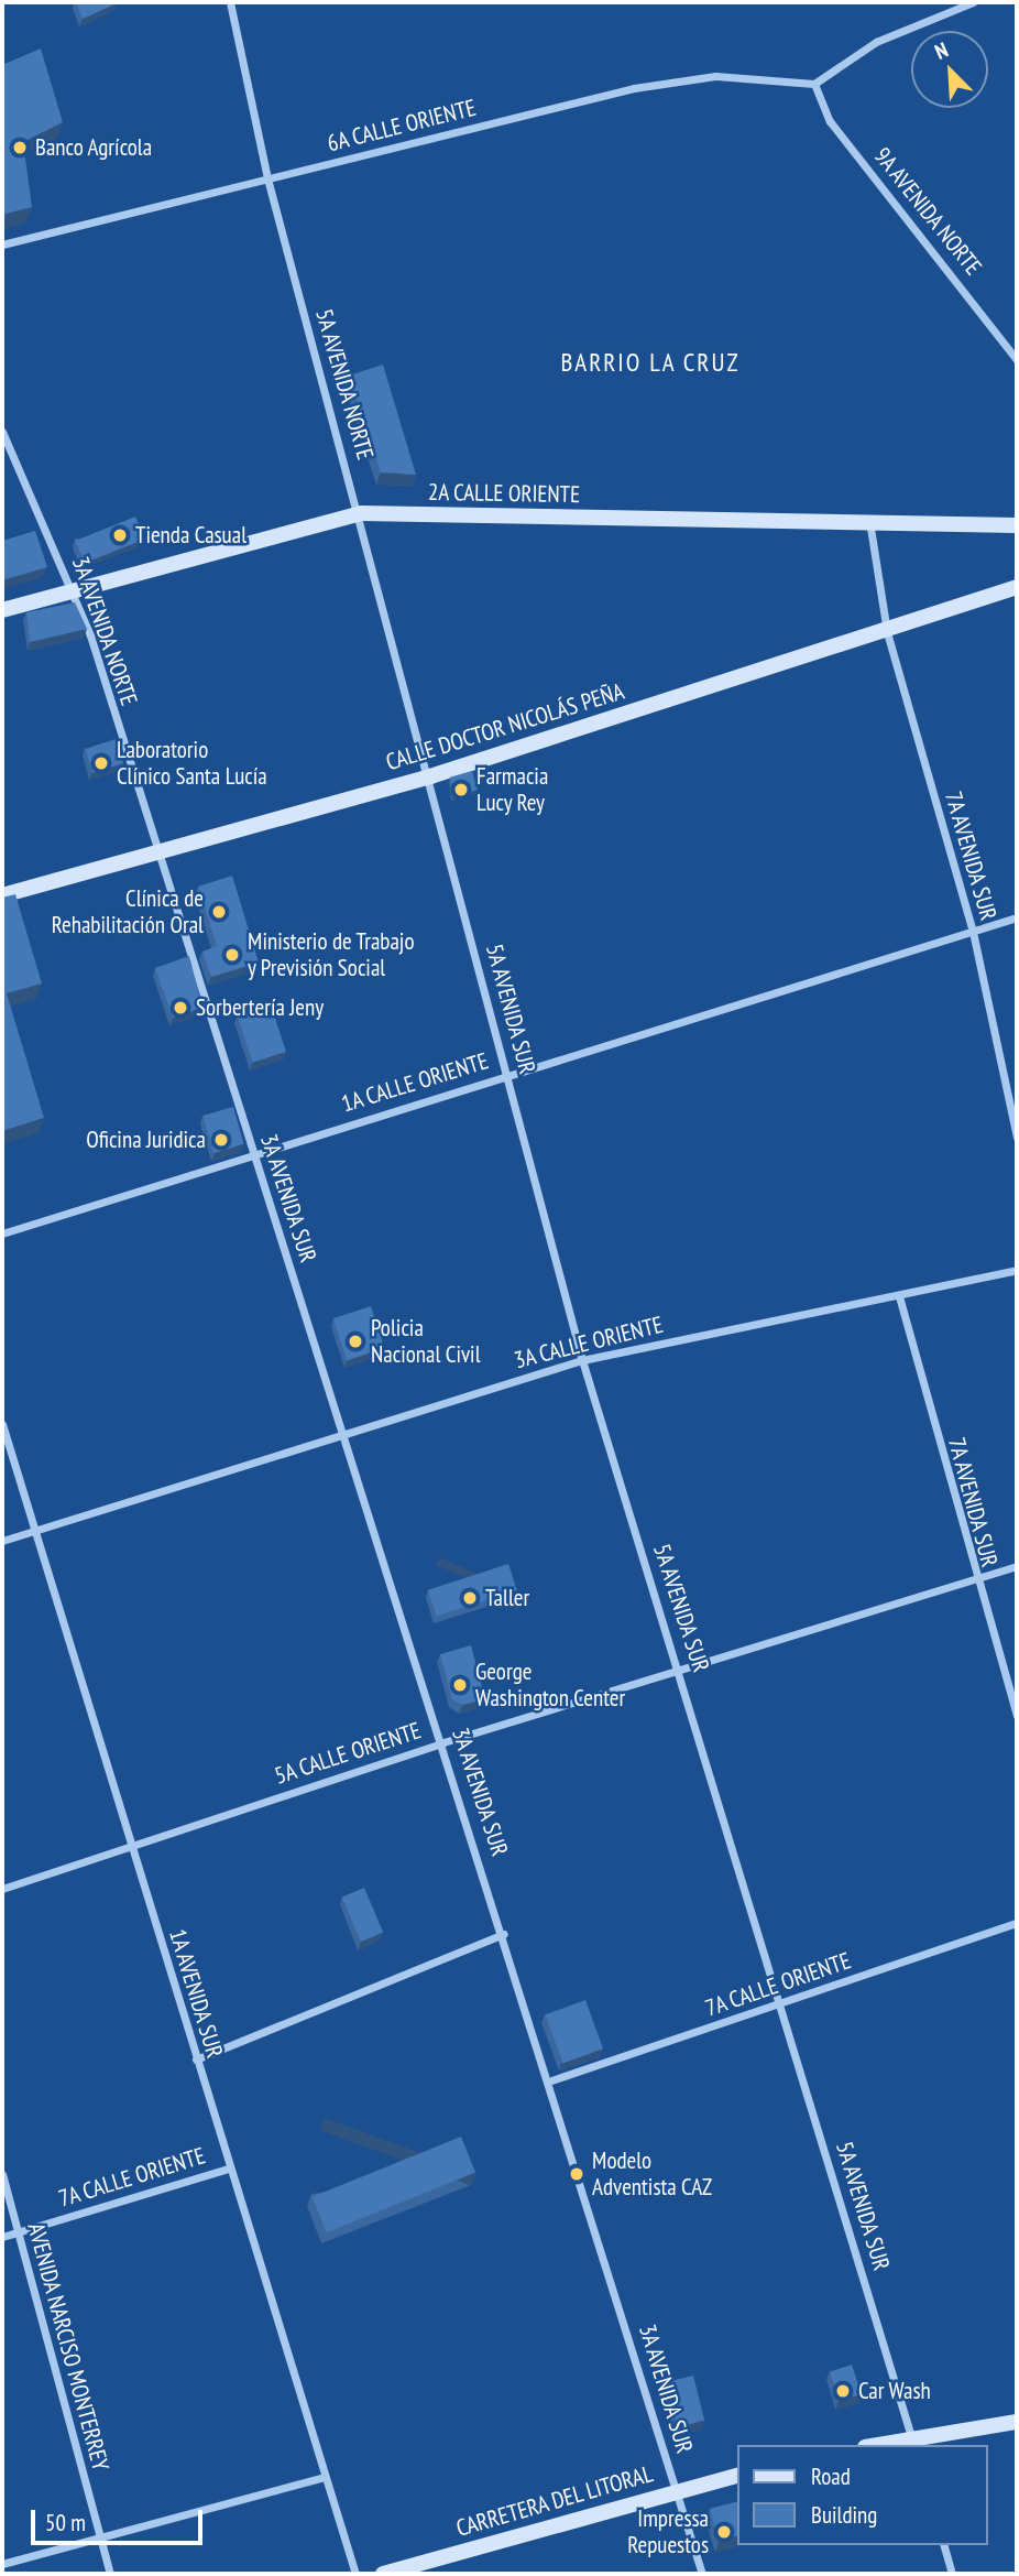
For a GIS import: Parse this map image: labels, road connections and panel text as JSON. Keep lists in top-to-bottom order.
{
  "streets": {
    "main road": ["2A CALLE ORIENTE", "CALLE DOCTOR NICOLÁS PEÑA", "CARRETERA DEL LITORAL"],
    "street": [
      "6A CALLE ORIENTE",
      "9A AVENIDA NORTE",
      "5A AVENIDA NORTE",
      "3A AVENIDA NORTE",
      "7A AVENIDA SUR",
      "5A AVENIDA SUR",
      "1A CALLE ORIENTE",
      "3A AVENIDA SUR",
      "3A CALLE ORIENTE",
      "5A CALLE ORIENTE",
      "7A CALLE ORIENTE",
      "1A AVENIDA SUR",
      "AVENIDA NARCISO MONTERREY"
    ]
  },
  "crossings": [
    ["6A CALLE ORIENTE", "9A AVENIDA NORTE"],
    ["6A CALLE ORIENTE", "5A AVENIDA NORTE"],
    ["5A AVENIDA NORTE", "2A CALLE ORIENTE"],
    ["5A AVENIDA NORTE", "CALLE DOCTOR NICOLÁS PEÑA"],
    ["5A AVENIDA NORTE", "5A AVENIDA SUR"],
    ["2A CALLE ORIENTE", "3A AVENIDA NORTE"],
    ["2A CALLE ORIENTE", "7A AVENIDA SUR"],
    ["3A AVENIDA NORTE", "CALLE DOCTOR NICOLÁS PEÑA"],
    ["3A AVENIDA NORTE", "3A AVENIDA SUR"],
    ["CALLE DOCTOR NICOLÁS PEÑA", "7A AVENIDA SUR"],
    ["CALLE DOCTOR NICOLÁS PEÑA", "5A AVENIDA SUR"],
    ["CALLE DOCTOR NICOLÁS PEÑA", "3A AVENIDA SUR"],
    ["7A AVENIDA SUR", "1A CALLE ORIENTE"],
    ["7A AVENIDA SUR", "3A CALLE ORIENTE"],
    ["7A AVENIDA SUR", "5A CALLE ORIENTE"],
    ["5A AVENIDA SUR", "1A CALLE ORIENTE"],
    ["5A AVENIDA SUR", "3A CALLE ORIENTE"],
    ["5A AVENIDA SUR", "5A CALLE ORIENTE"],
    ["5A AVENIDA SUR", "7A CALLE ORIENTE"],
    ["1A CALLE ORIENTE", "3A AVENIDA SUR"],
    ["3A AVENIDA SUR", "3A CALLE ORIENTE"],
    ["3A AVENIDA SUR", "5A CALLE ORIENTE"],
    ["3A AVENIDA SUR", "7A CALLE ORIENTE"],
    ["3A AVENIDA SUR", "CARRETERA DEL LITORAL"],
    ["3A CALLE ORIENTE", "1A AVENIDA SUR"],
    ["5A CALLE ORIENTE", "1A AVENIDA SUR"],
    ["7A CALLE ORIENTE", "1A AVENIDA SUR"],
    ["7A CALLE ORIENTE", "AVENIDA NARCISO MONTERREY"]
  ],
  "districts": ["BARRIO LA CRUZ"],
  "places": [
    "Banco Agrícola",
    "Tienda Casual",
    "Laboratorio Clínico Santa Lucía",
    "Farmacia Lucy Rey",
    "Clínica de Rehabilitación Oral",
    "Ministerio de Trabajo y Previsión Social",
    "Sorbertería Jeny",
    "Oficina Juridica",
    "Policia Nacional Civil",
    "Taller",
    "George Washington Center",
    "Modelo Adventista CAZ",
    "Car Wash",
    "Impressa Repuestos"
  ],
  "legend": ["Road", "Building"],
  "scale_bar": "50 m",
  "north": "top left"
}
